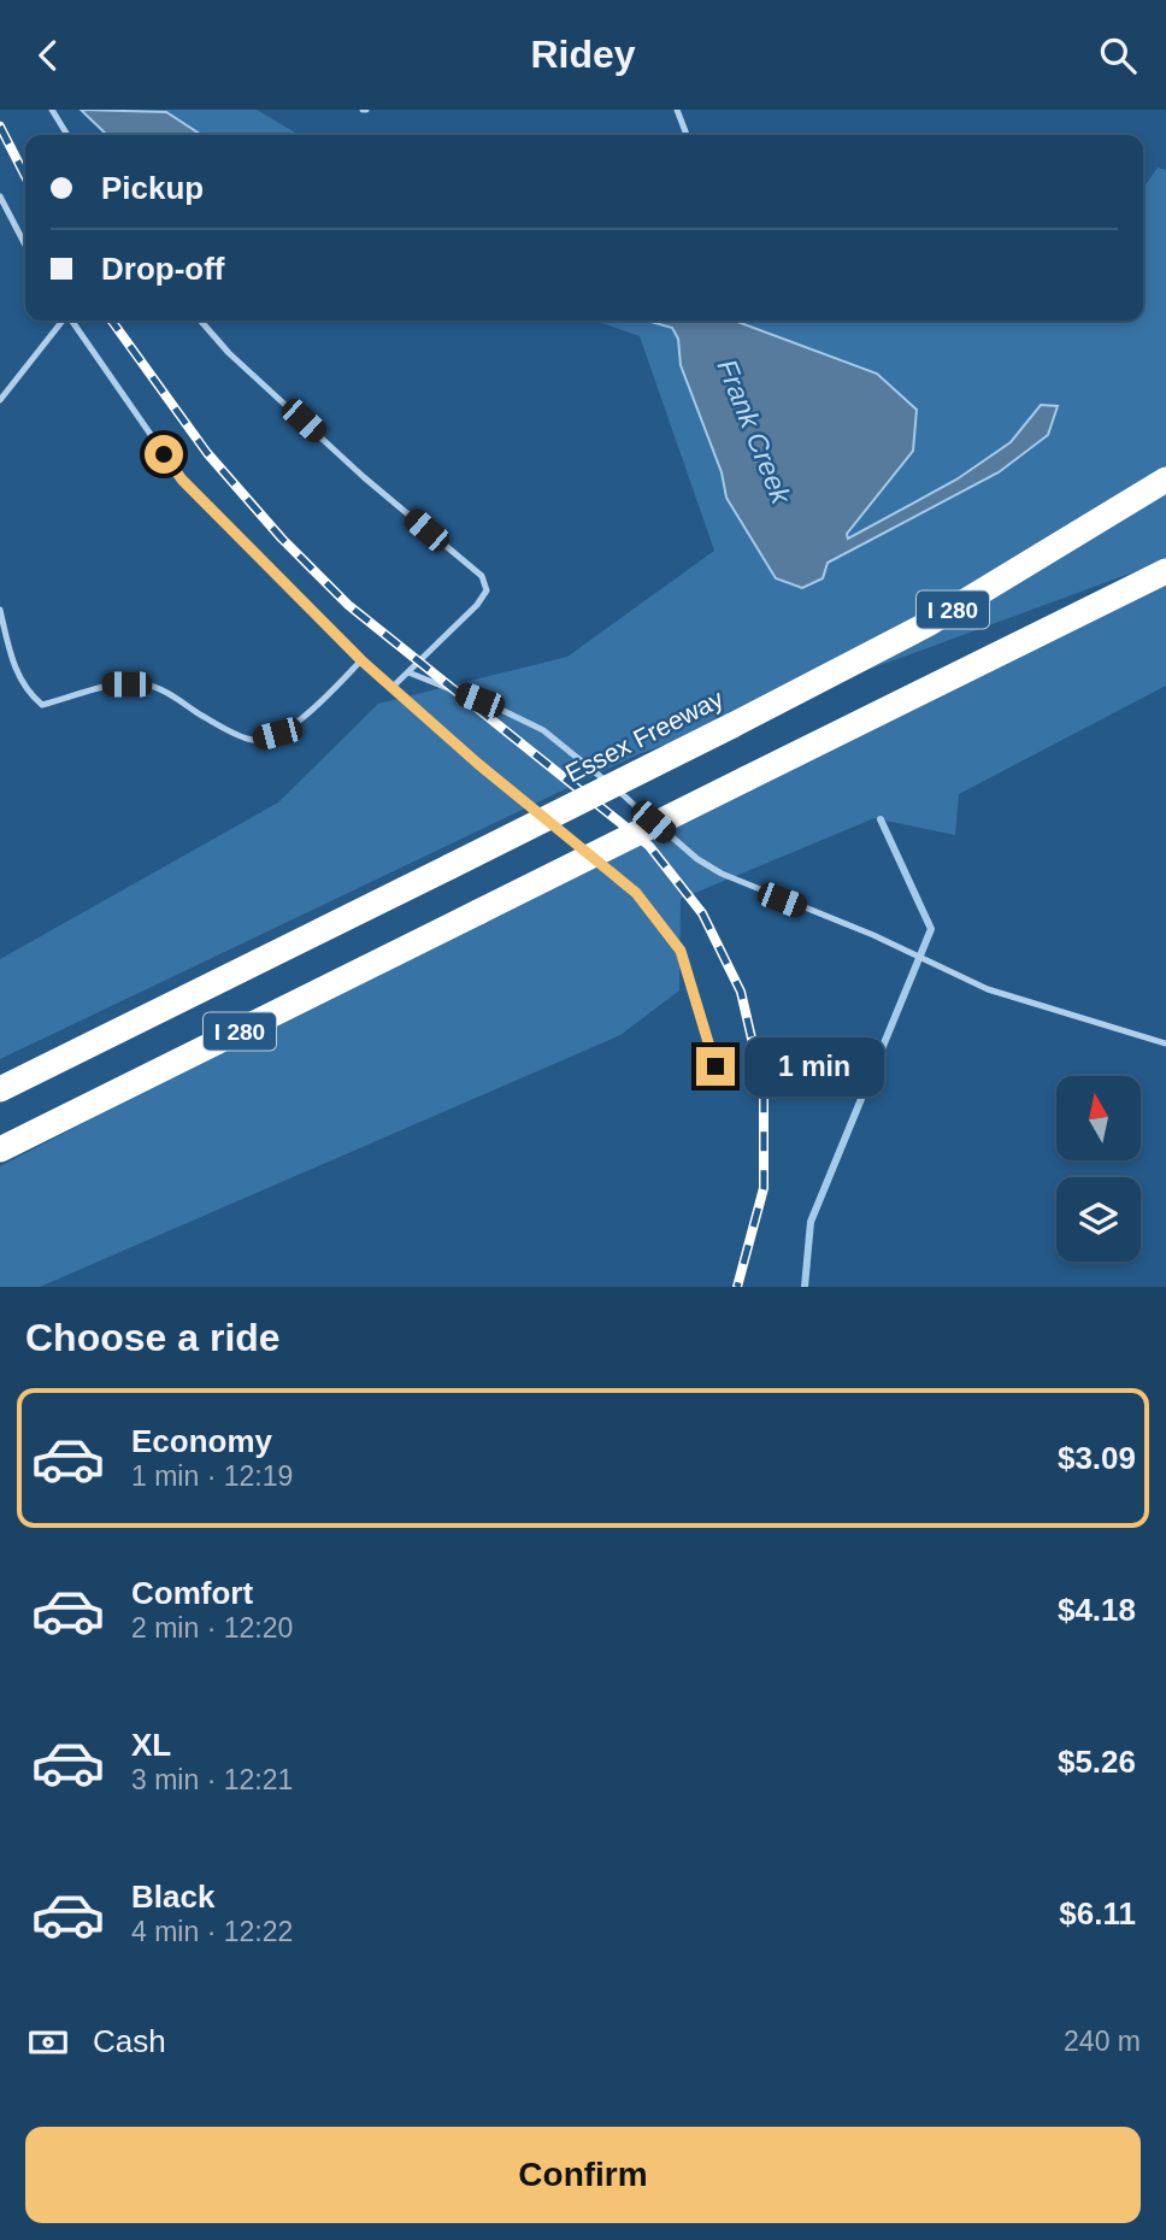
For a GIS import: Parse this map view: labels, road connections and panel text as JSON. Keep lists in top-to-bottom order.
{
  "streets": {
    "highway": ["I 280", "Essex Freeway"]
  },
  "water": ["Frank Creek"],
  "north": "top",
  "page": {
    "header": "Ridey",
    "banner": ["Pickup", "Drop-off"],
    "bubble": "1 min",
    "heading": "Choose a ride",
    "list": [
      {
        "name": "Economy",
        "note": "1 min · 12:19",
        "value": "$3.09"
      },
      {
        "name": "Comfort",
        "note": "2 min · 12:20",
        "value": "$4.18"
      },
      {
        "name": "XL",
        "note": "3 min · 12:21",
        "value": "$5.26"
      },
      {
        "name": "Black",
        "note": "4 min · 12:22",
        "value": "$6.11"
      }
    ],
    "pay": ["Cash", "240 m"],
    "buttons": "Confirm"
  }
}
